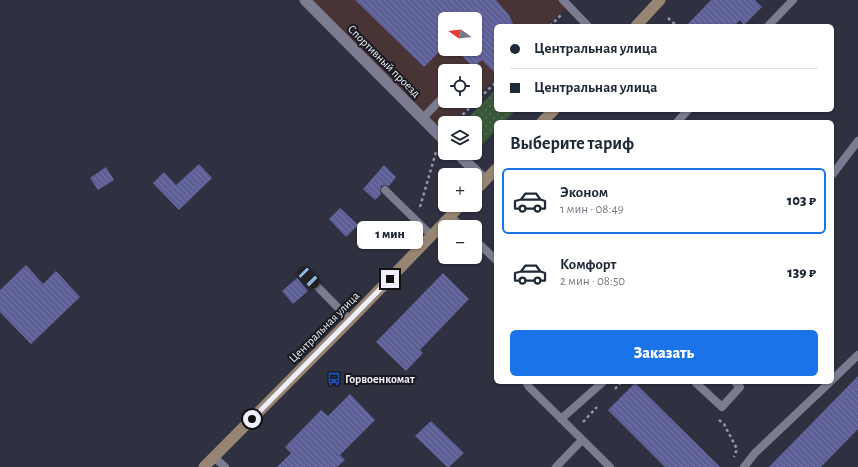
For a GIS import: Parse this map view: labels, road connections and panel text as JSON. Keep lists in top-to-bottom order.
{
  "streets": {
    "main road": ["Центральная улица"],
    "street": ["Спортивный проезд"]
  },
  "places": {
    "bus stop": ["Горвоенкомат"]
  },
  "north": "left",
  "page": {
    "map_buttons": ["+", "−"],
    "banner": ["Центральная улица", "Центральная улица"],
    "heading": "Выберите тариф",
    "list": [
      {
        "name": "Эконом",
        "note": "1 мин · 08:49",
        "value": "103 ₽"
      },
      {
        "name": "Комфорт",
        "note": "2 мин · 08:50",
        "value": "139 ₽"
      }
    ],
    "bubble": "1 мин",
    "buttons": "Заказать"
  }
}
